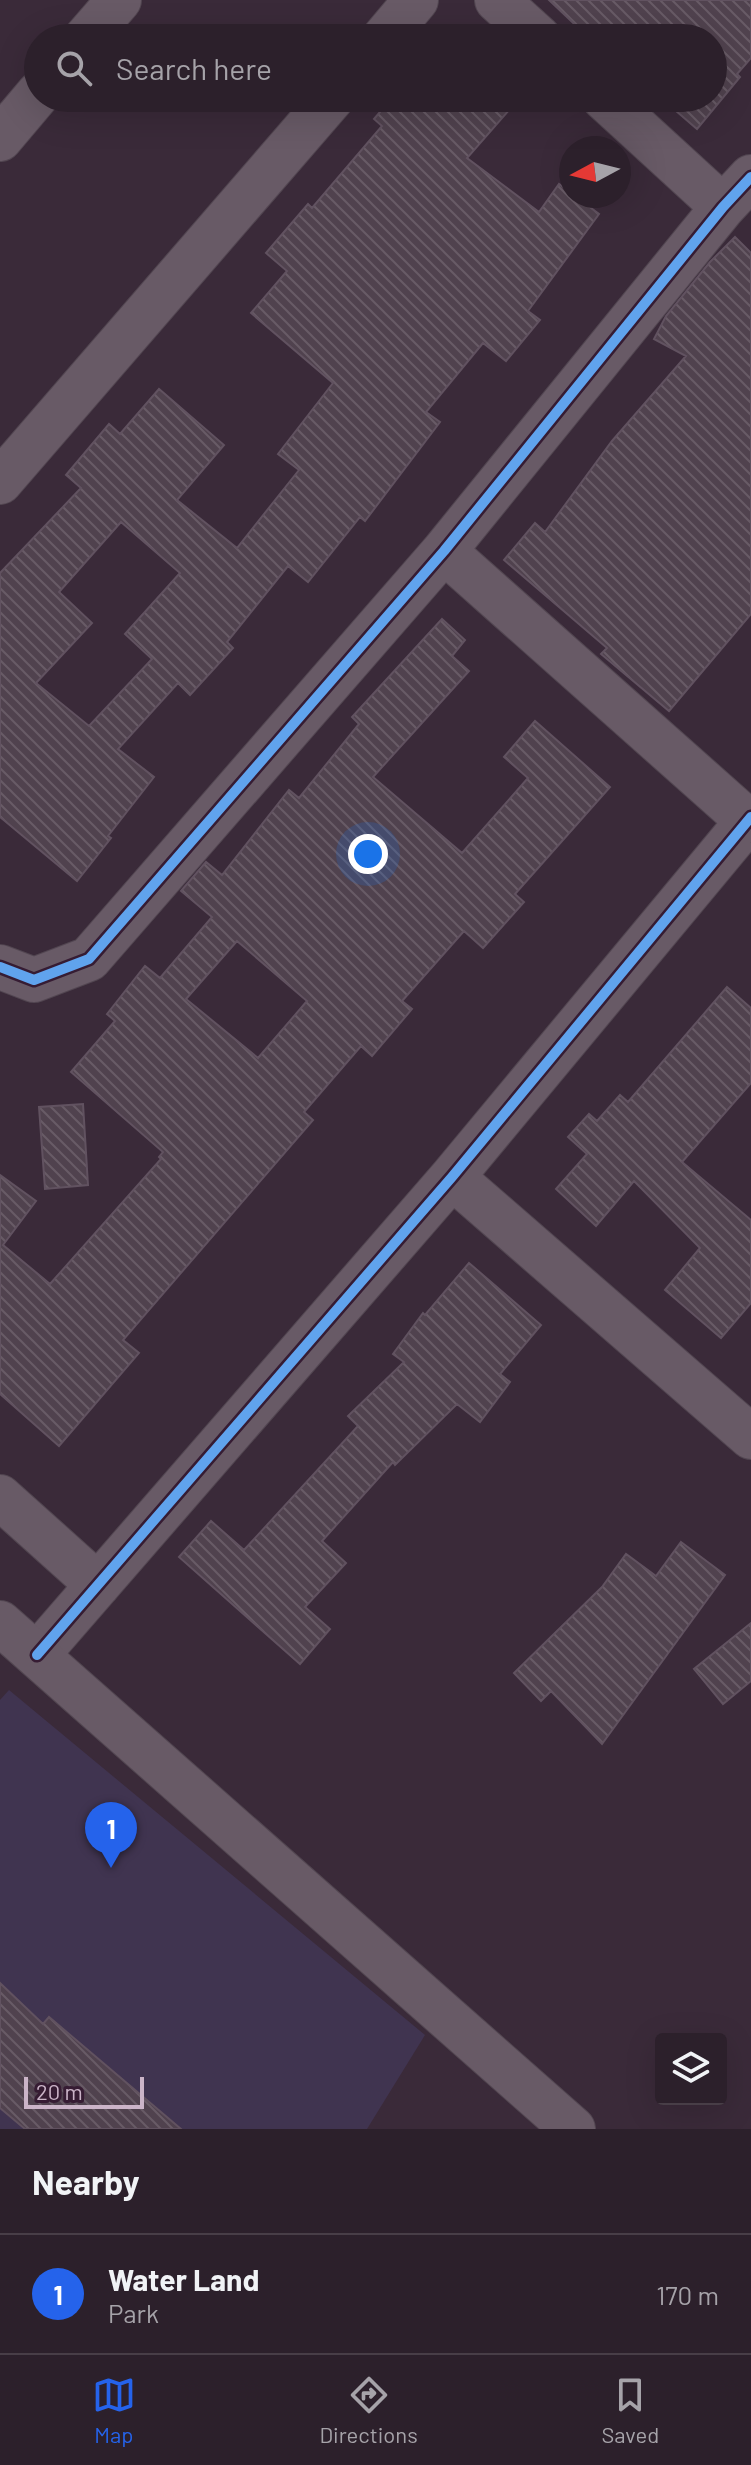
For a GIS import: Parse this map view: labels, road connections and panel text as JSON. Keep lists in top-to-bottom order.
{
  "scale_bar": "20 m",
  "north": "left",
  "page": {
    "search": "Search here",
    "pins": "1",
    "scale": "20 m",
    "heading": "Nearby",
    "list": [
      {
        "mark": "1",
        "name": "Water Land",
        "note": "Park",
        "value": "170 m"
      }
    ],
    "nav": ["Map", "Directions", "Saved"]
  }
}
